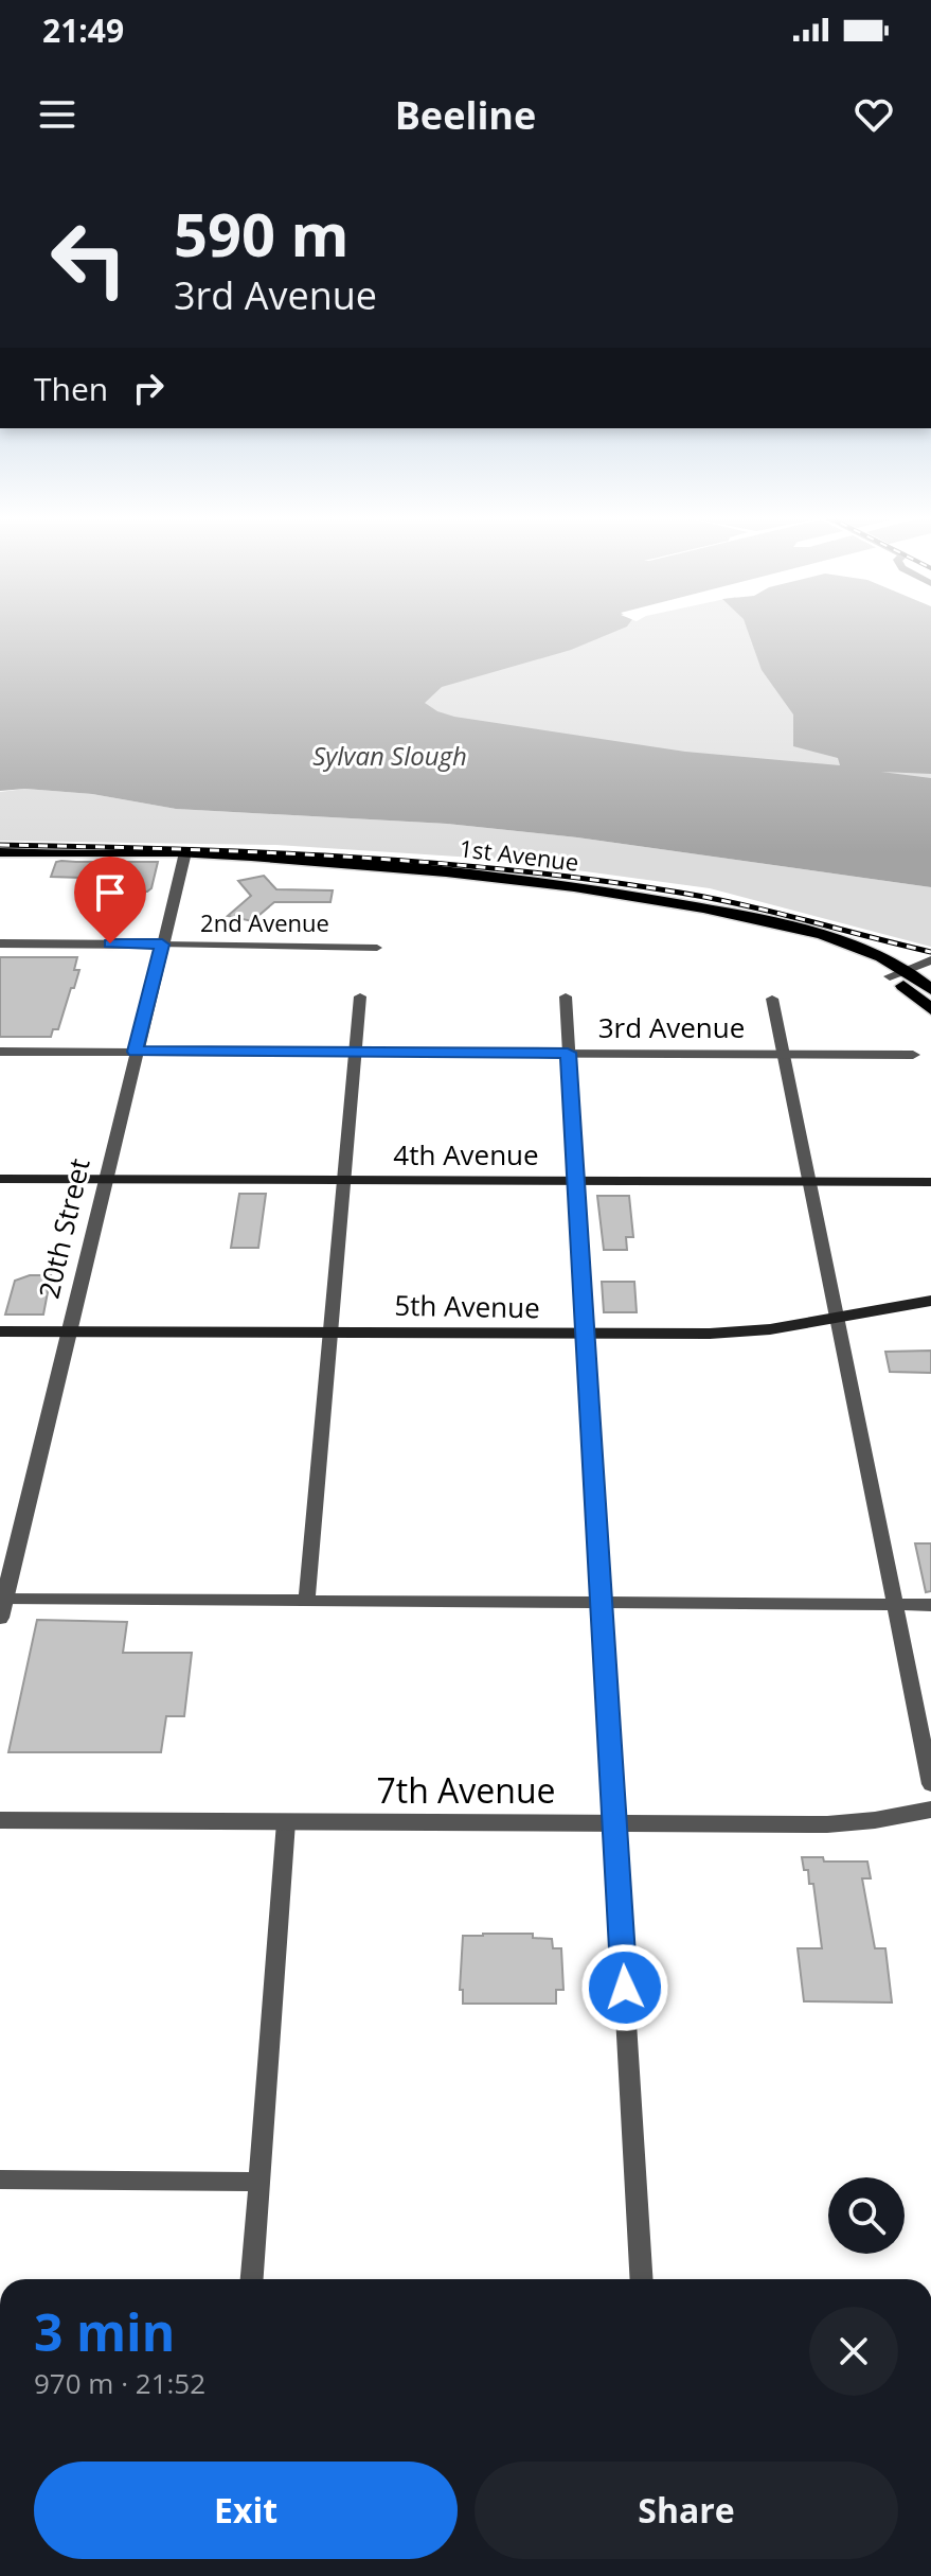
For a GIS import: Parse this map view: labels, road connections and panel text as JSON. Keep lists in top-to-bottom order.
{
  "streets": {
    "main road": ["1st Avenue", "4th Avenue", "5th Avenue"],
    "street": [
      "2nd Avenue",
      "3rd Avenue",
      "20th Street",
      "7th Avenue"
    ]
  },
  "crossings": [
    ["1st Avenue", "20th Street"],
    ["2nd Avenue", "20th Street"],
    ["3rd Avenue", "20th Street"],
    ["4th Avenue", "20th Street"],
    ["20th Street", "5th Avenue"]
  ],
  "water": ["Sylvan Slough"],
  "page": {
    "status": "21:49",
    "header": "Beeline",
    "turn": ["590 m", "3rd Avenue"],
    "then": "Then",
    "heading": ["3 min", "970 m · 21:52"],
    "buttons": ["Exit", "Share"]
  }
}
